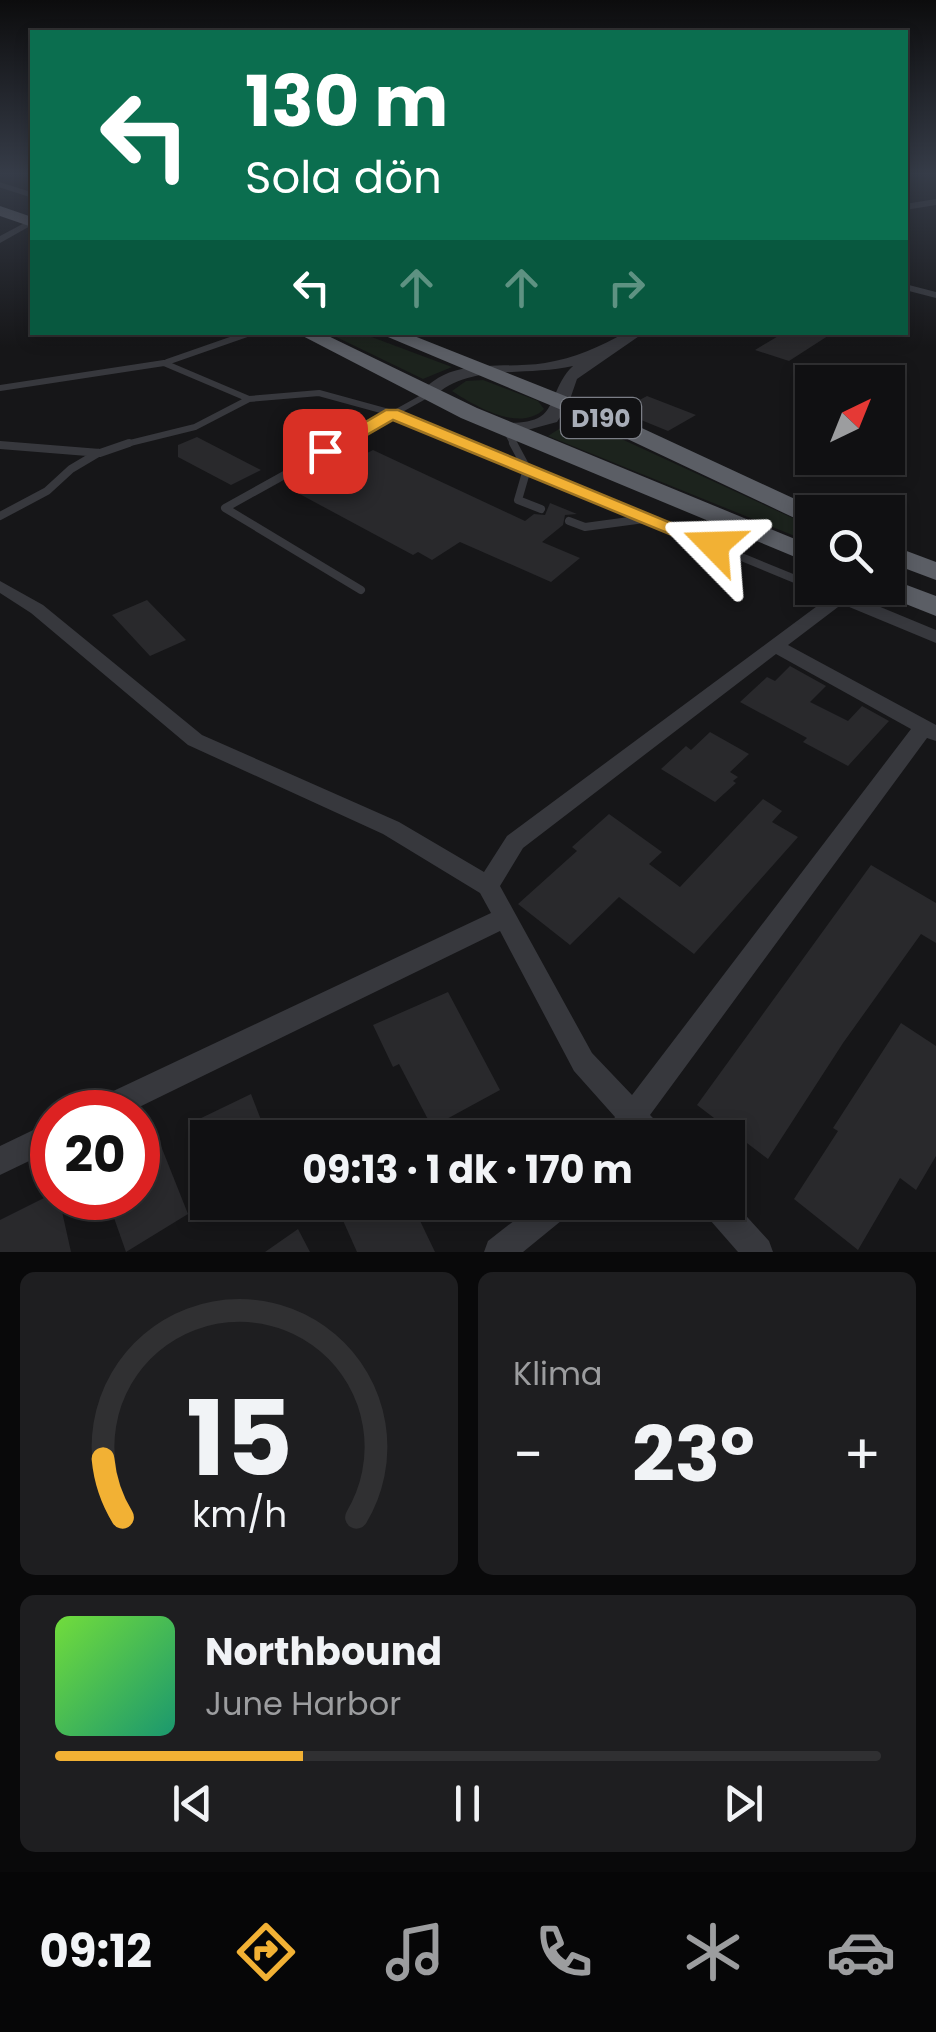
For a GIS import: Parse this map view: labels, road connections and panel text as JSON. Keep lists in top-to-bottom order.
{
  "streets": {
    "highway": ["D190"]
  },
  "north": "top right",
  "page": {
    "turn": ["130 m", "Sola dön"],
    "limit": "20",
    "trip": "09:13 · 1 dk · 170 m",
    "tile": "Klima",
    "heat": ["−", "23°", "+"],
    "song": ["Northbound", "June Harbor"],
    "tabs": "09:12",
    "gauge": ["15", "km/h"]
  }
}
